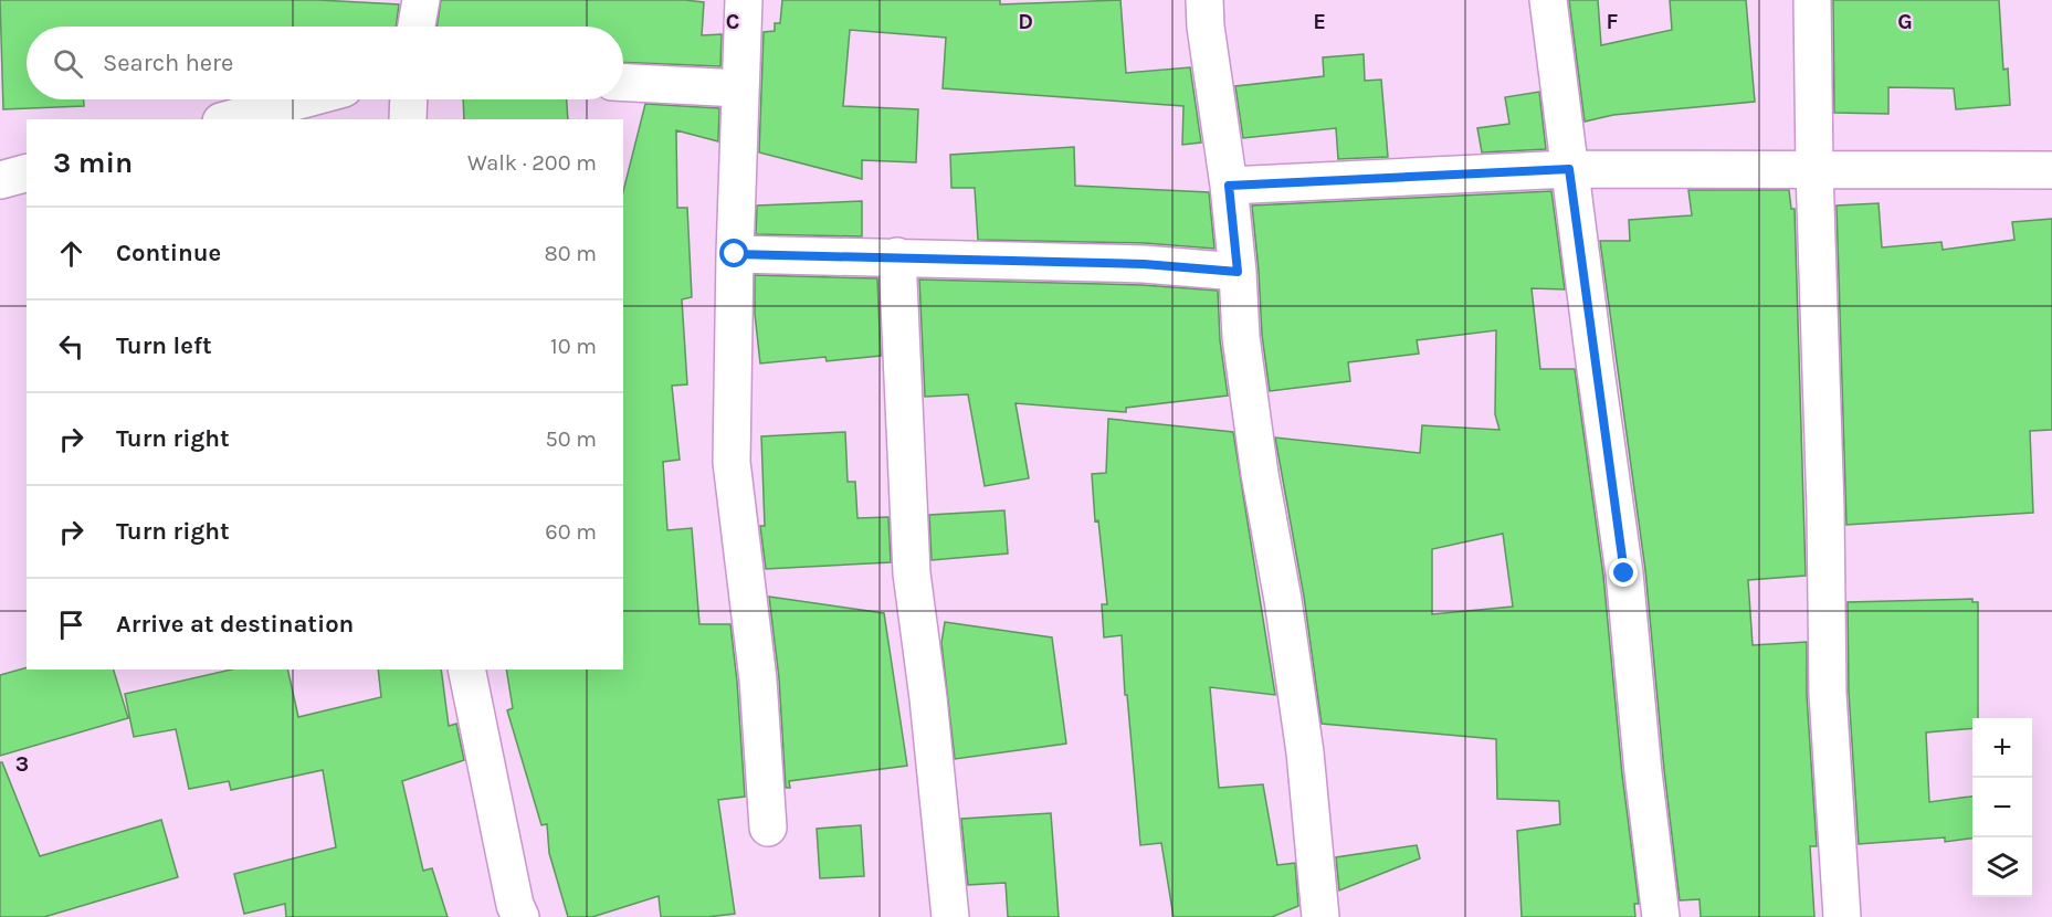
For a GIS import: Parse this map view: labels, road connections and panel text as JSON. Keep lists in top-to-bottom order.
{
  "page": {
    "search": "Search here",
    "heading": ["3 min", "Walk · 200 m"],
    "list": [
      ["Continue", "80 m"],
      ["Turn left", "10 m"],
      ["Turn right", "50 m"],
      ["Turn right", "60 m"],
      "Arrive at destination"
    ],
    "map_buttons": ["+", "−"]
  },
  "grid": {
    "columns": [
      "C",
      "D",
      "E",
      "F",
      "G"
    ],
    "rows": ["3"]
  }
}
